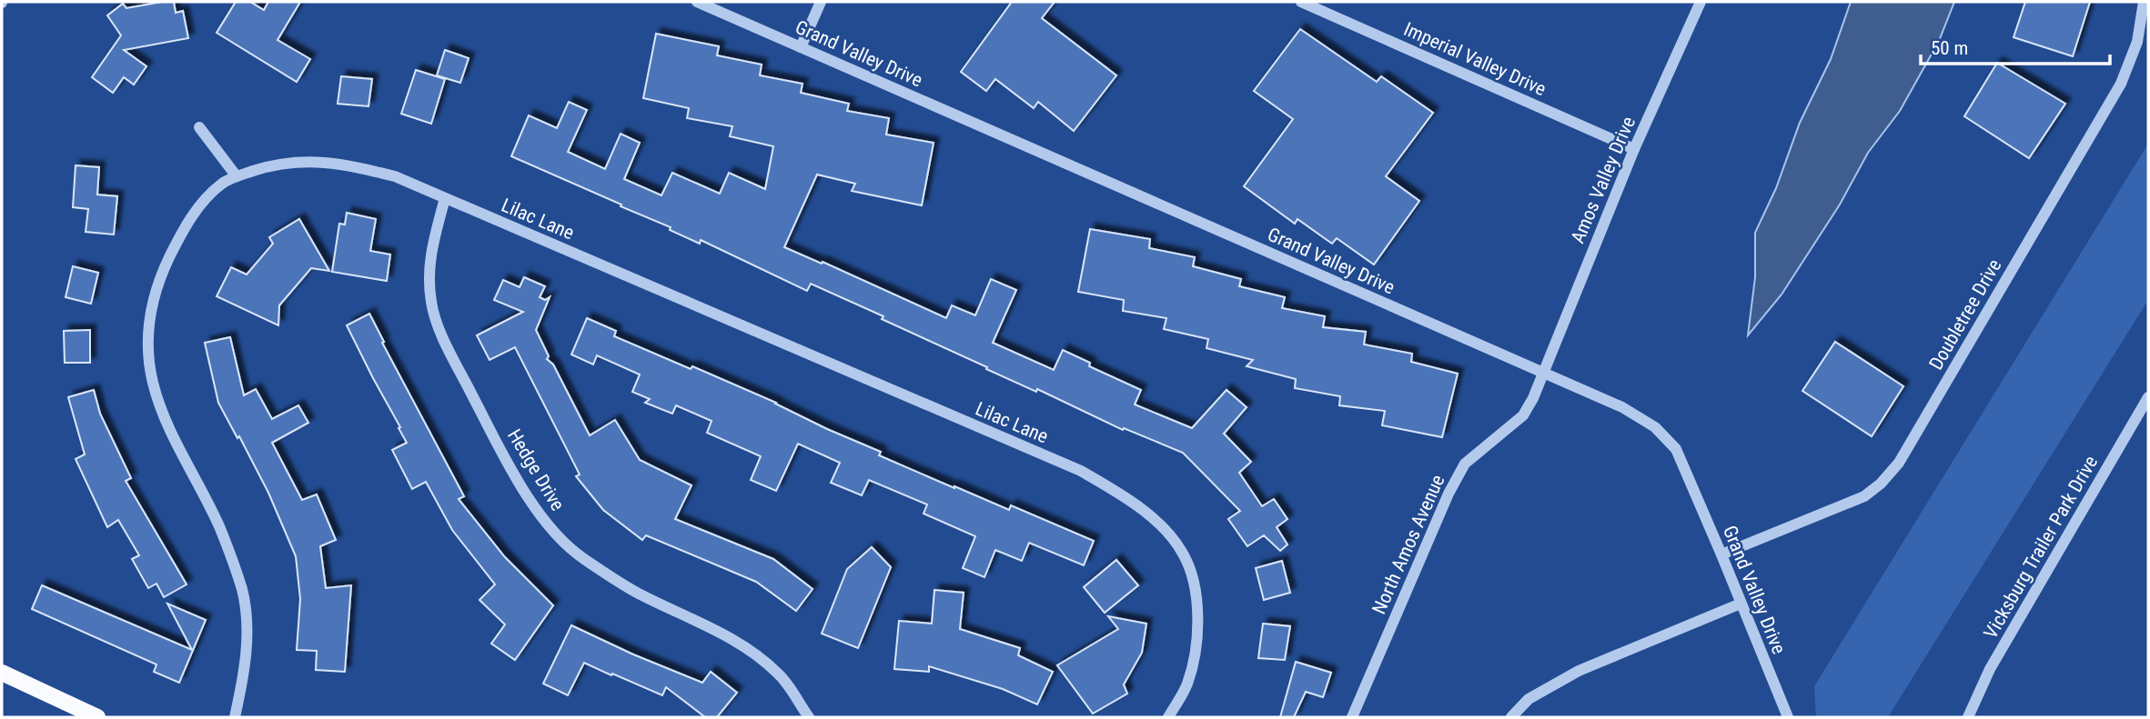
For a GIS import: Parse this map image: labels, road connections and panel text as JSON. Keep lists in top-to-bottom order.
{
  "streets": {
    "street": [
      "Grand Valley Drive",
      "Imperial Valley Drive",
      "Amos Valley Drive",
      "Lilac Lane",
      "Doubletree Drive",
      "Hedge Drive",
      "North Amos Avenue",
      "Vicksburg Trailer Park Drive"
    ]
  },
  "crossings": [
    ["Grand Valley Drive", "Amos Valley Drive"],
    ["Grand Valley Drive", "Doubletree Drive"],
    ["Grand Valley Drive", "North Amos Avenue"],
    ["Imperial Valley Drive", "Amos Valley Drive"],
    ["Amos Valley Drive", "North Amos Avenue"],
    ["Lilac Lane", "Hedge Drive"]
  ],
  "scale_bar": "50 m"
}
